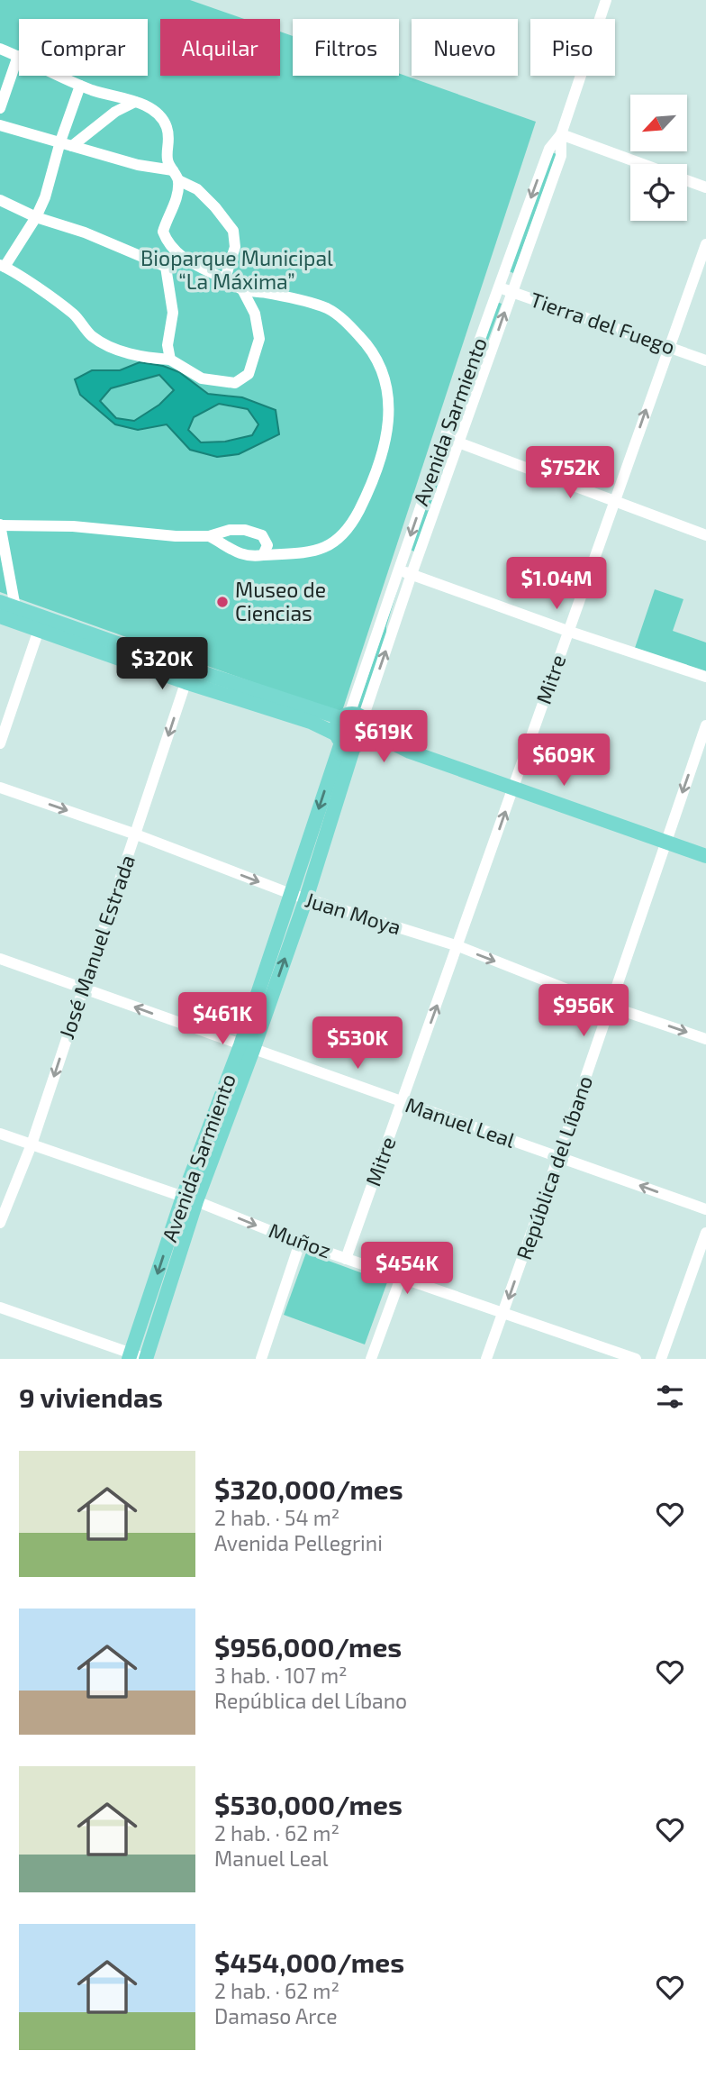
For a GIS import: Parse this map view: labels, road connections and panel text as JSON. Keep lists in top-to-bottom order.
{
  "streets": {
    "main road": ["Avenida Sarmiento"],
    "street": [
      "Tierra del Fuego",
      "Mitre",
      "Juan Moya",
      "José Manuel Estrada",
      "Manuel Leal",
      "República del Líbano",
      "Muñoz"
    ]
  },
  "crossings": [
    ["Tierra del Fuego", "Avenida Sarmiento"],
    ["Tierra del Fuego", "Mitre"],
    ["Avenida Sarmiento", "Juan Moya"],
    ["Avenida Sarmiento", "Manuel Leal"],
    ["Avenida Sarmiento", "Muñoz"],
    ["Mitre", "Juan Moya"],
    ["Mitre", "Manuel Leal"],
    ["Mitre", "Muñoz"],
    ["Juan Moya", "José Manuel Estrada"],
    ["Juan Moya", "República del Líbano"],
    ["José Manuel Estrada", "Manuel Leal"],
    ["José Manuel Estrada", "Muñoz"],
    ["Manuel Leal", "República del Líbano"],
    ["República del Líbano", "Muñoz"]
  ],
  "one_way": [
    "Mitre",
    "Juan Moya",
    "José Manuel Estrada",
    "Manuel Leal",
    "República del Líbano"
  ],
  "parks": ["Bioparque Municipal “La Máxima”"],
  "places": ["Museo de Ciencias"],
  "north": "bottom left",
  "page": {
    "chip": [
      "Comprar",
      "Alquilar",
      "Filtros",
      "Nuevo",
      "Piso"
    ],
    "price": [
      "$752K",
      "$1.04M",
      "$320K",
      "$619K",
      "$609K",
      "$956K",
      "$461K",
      "$530K",
      "$454K"
    ],
    "heading": "9 viviendas",
    "list": [
      {
        "name": "$320,000/mes",
        "note": "2 hab. · 54 m² · Avenida Pellegrini"
      },
      {
        "name": "$956,000/mes",
        "note": "3 hab. · 107 m² · República del Líbano"
      },
      {
        "name": "$530,000/mes",
        "note": "2 hab. · 62 m² · Manuel Leal"
      },
      {
        "name": "$454,000/mes",
        "note": "2 hab. · 62 m² · Damaso Arce"
      }
    ]
  }
}
